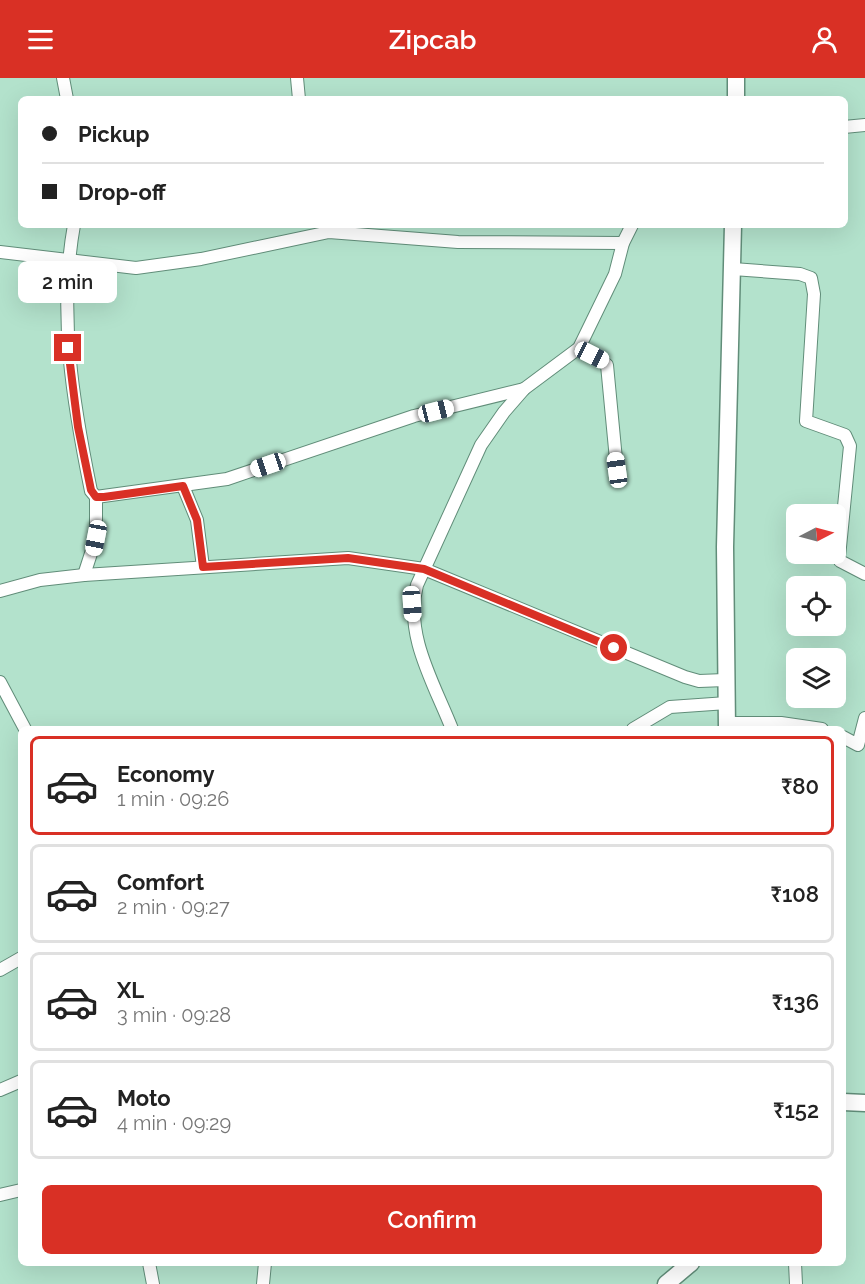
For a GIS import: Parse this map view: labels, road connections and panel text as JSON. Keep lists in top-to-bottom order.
{
  "north": "right",
  "page": {
    "header": "Zipcab",
    "banner": ["Pickup", "Drop-off"],
    "bubble": "2 min",
    "list": [
      {
        "name": "Economy",
        "note": "1 min · 09:26",
        "value": "₹80"
      },
      {
        "name": "Comfort",
        "note": "2 min · 09:27",
        "value": "₹108"
      },
      {
        "name": "XL",
        "note": "3 min · 09:28",
        "value": "₹136"
      },
      {
        "name": "Moto",
        "note": "4 min · 09:29",
        "value": "₹152"
      }
    ],
    "buttons": "Confirm"
  }
}
